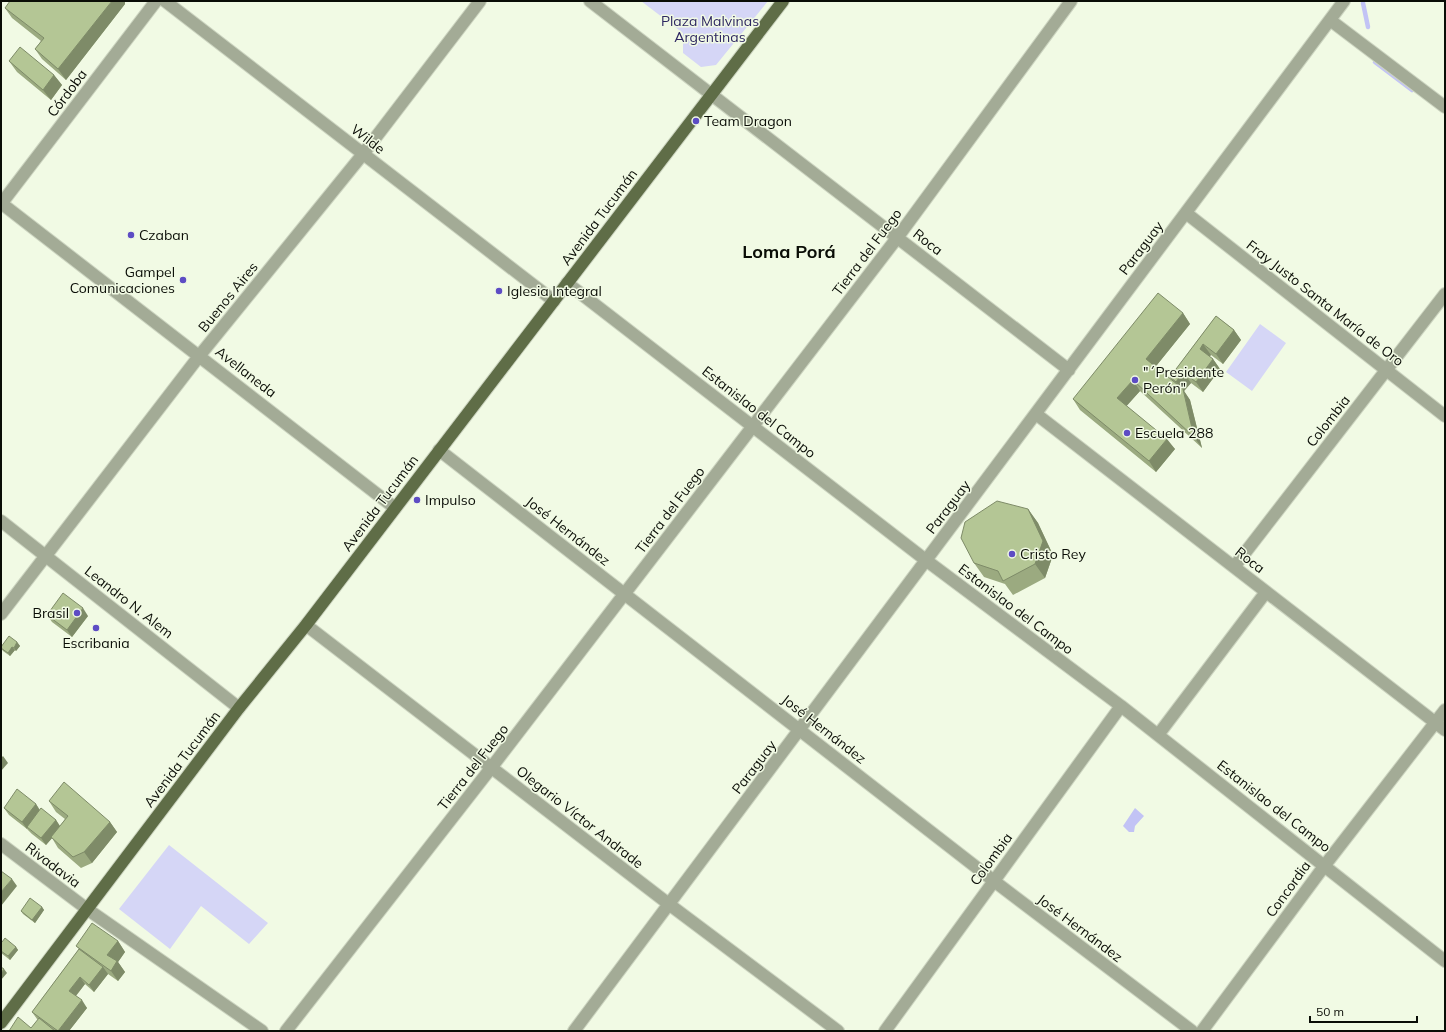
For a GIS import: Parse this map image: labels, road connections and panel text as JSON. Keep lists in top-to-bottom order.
{
  "streets": {
    "main road": ["Avenida Tucumán"],
    "street": [
      "Córdoba",
      "Wilde",
      "Roca",
      "Paraguay",
      "Tierra del Fuego",
      "Buenos Aires",
      "Fray Justo Santa María de Oro",
      "Avellaneda",
      "Estanislao del Campo",
      "Colombia",
      "José Hernández",
      "Leandro N. Alem",
      "Olegario Víctor Andrade",
      "Rivadavia",
      "Concordia"
    ]
  },
  "crossings": [
    ["Córdoba", "Avellaneda"],
    ["Wilde", "Avenida Tucumán"],
    ["Wilde", "Buenos Aires"],
    ["Avenida Tucumán", "Roca"],
    ["Avenida Tucumán", "Avellaneda"],
    ["Avenida Tucumán", "Estanislao del Campo"],
    ["Avenida Tucumán", "José Hernández"],
    ["Avenida Tucumán", "Leandro N. Alem"],
    ["Avenida Tucumán", "Olegario Víctor Andrade"],
    ["Avenida Tucumán", "Rivadavia"],
    ["Roca", "Paraguay"],
    ["Roca", "Tierra del Fuego"],
    ["Roca", "Colombia"],
    ["Roca", "Concordia"],
    ["Paraguay", "Fray Justo Santa María de Oro"],
    ["Paraguay", "Estanislao del Campo"],
    ["Paraguay", "José Hernández"],
    ["Paraguay", "Olegario Víctor Andrade"],
    ["Tierra del Fuego", "Estanislao del Campo"],
    ["Tierra del Fuego", "José Hernández"],
    ["Tierra del Fuego", "Olegario Víctor Andrade"],
    ["Buenos Aires", "Avellaneda"],
    ["Buenos Aires", "Leandro N. Alem"],
    ["Fray Justo Santa María de Oro", "Colombia"],
    ["Estanislao del Campo", "Colombia"],
    ["Estanislao del Campo", "Concordia"],
    ["Colombia", "José Hernández"]
  ],
  "districts": ["Loma Porá"],
  "parks": ["Plaza Malvinas Argentinas"],
  "places": [
    "Team Dragon",
    "Czaban",
    "Gampel Comunicaciones",
    "Iglesia Integral",
    "\"´Presidente Perón\"",
    "Escuela 288",
    "Impulso",
    "Cristo Rey",
    "Brasil",
    "Escribania"
  ],
  "scale_bar": "50 m"
}
